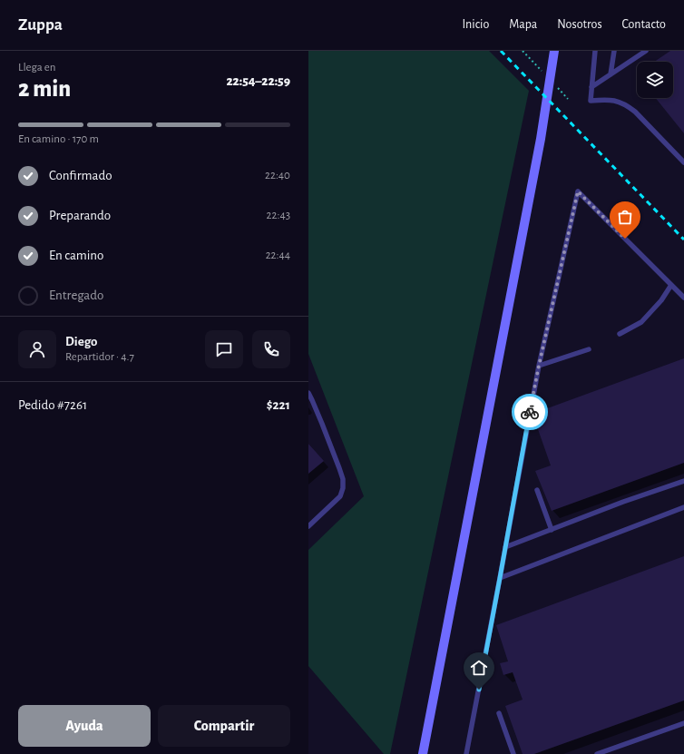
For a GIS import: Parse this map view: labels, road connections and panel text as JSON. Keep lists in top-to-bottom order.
{
  "page": {
    "header": "Zuppa",
    "nav": [
      "Inicio",
      "Mapa",
      "Nosotros",
      "Contacto"
    ],
    "heading": ["2 min", "Llega en", "22:54–22:59"],
    "panel": [
      "Diego",
      "Repartidor · 4.7",
      "Pedido #7261",
      "$221"
    ],
    "bar": "En camino · 170 m",
    "list": [
      ["Confirmado", "22:40"],
      ["Preparando", "22:43"],
      ["En camino", "22:44"],
      "Entregado"
    ],
    "buttons": ["Ayuda", "Compartir"]
  }
}
